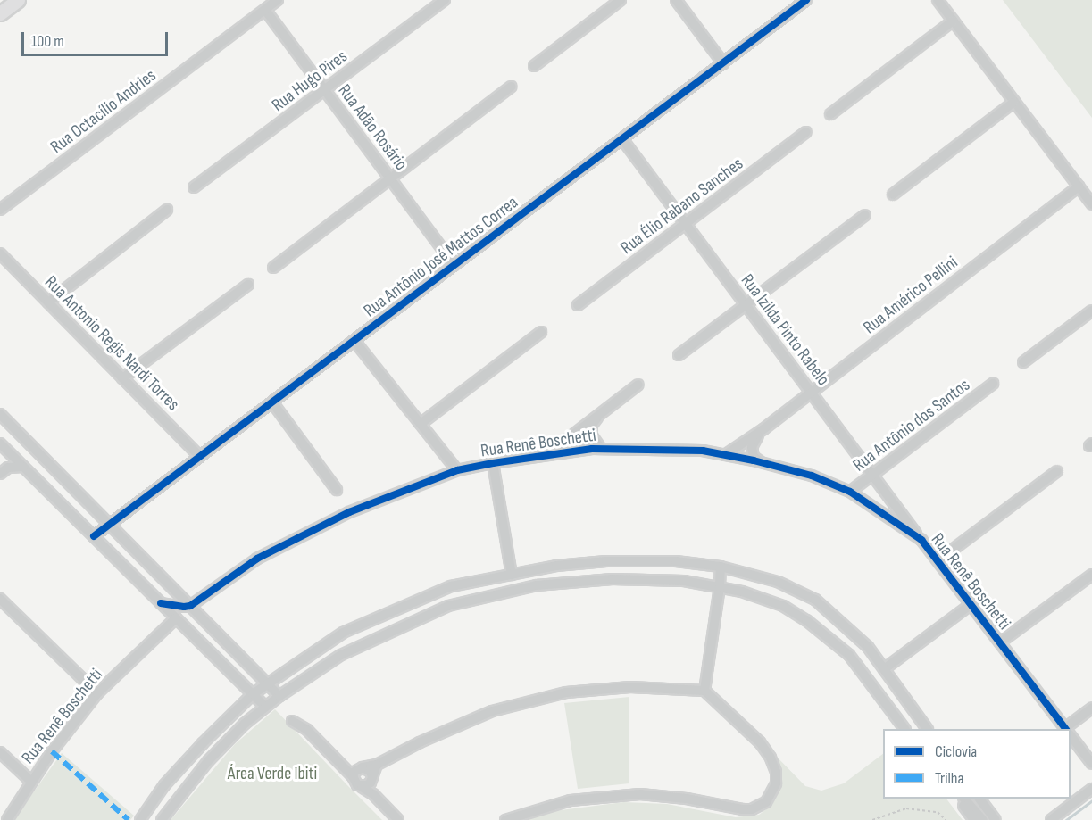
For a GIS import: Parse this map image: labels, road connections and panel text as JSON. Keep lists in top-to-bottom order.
{
  "streets": {
    "street": [
      "Rua Hugo Pires",
      "Rua Octacílio Andries",
      "Rua Adão Rosário",
      "Rua Élio Rabano Sanches",
      "Rua Antônio José Mattos Correa",
      "Rua Américo Pellini",
      "Rua Izilda Pinto Rabelo",
      "Rua Antonio Regis Nardi Torres",
      "Rua Antônio dos Santos",
      "Rua Renê Boschetti"
    ]
  },
  "crossings": [
    ["Rua Hugo Pires", "Rua Adão Rosário"],
    ["Rua Octacílio Andries", "Rua Adão Rosário"],
    ["Rua Adão Rosário", "Rua Antônio José Mattos Correa"],
    ["Rua Élio Rabano Sanches", "Rua Izilda Pinto Rabelo"],
    ["Rua Antônio José Mattos Correa", "Rua Izilda Pinto Rabelo"],
    ["Rua Antônio José Mattos Correa", "Rua Antonio Regis Nardi Torres"],
    ["Rua Américo Pellini", "Rua Izilda Pinto Rabelo"],
    ["Rua Américo Pellini", "Rua Renê Boschetti"],
    ["Rua Izilda Pinto Rabelo", "Rua Antônio dos Santos"],
    ["Rua Izilda Pinto Rabelo", "Rua Renê Boschetti"],
    ["Rua Antônio dos Santos", "Rua Renê Boschetti"]
  ],
  "parks": ["Área Verde Ibiti"],
  "legend": ["Ciclovia", "Trilha"],
  "scale_bar": "100 m"
}
